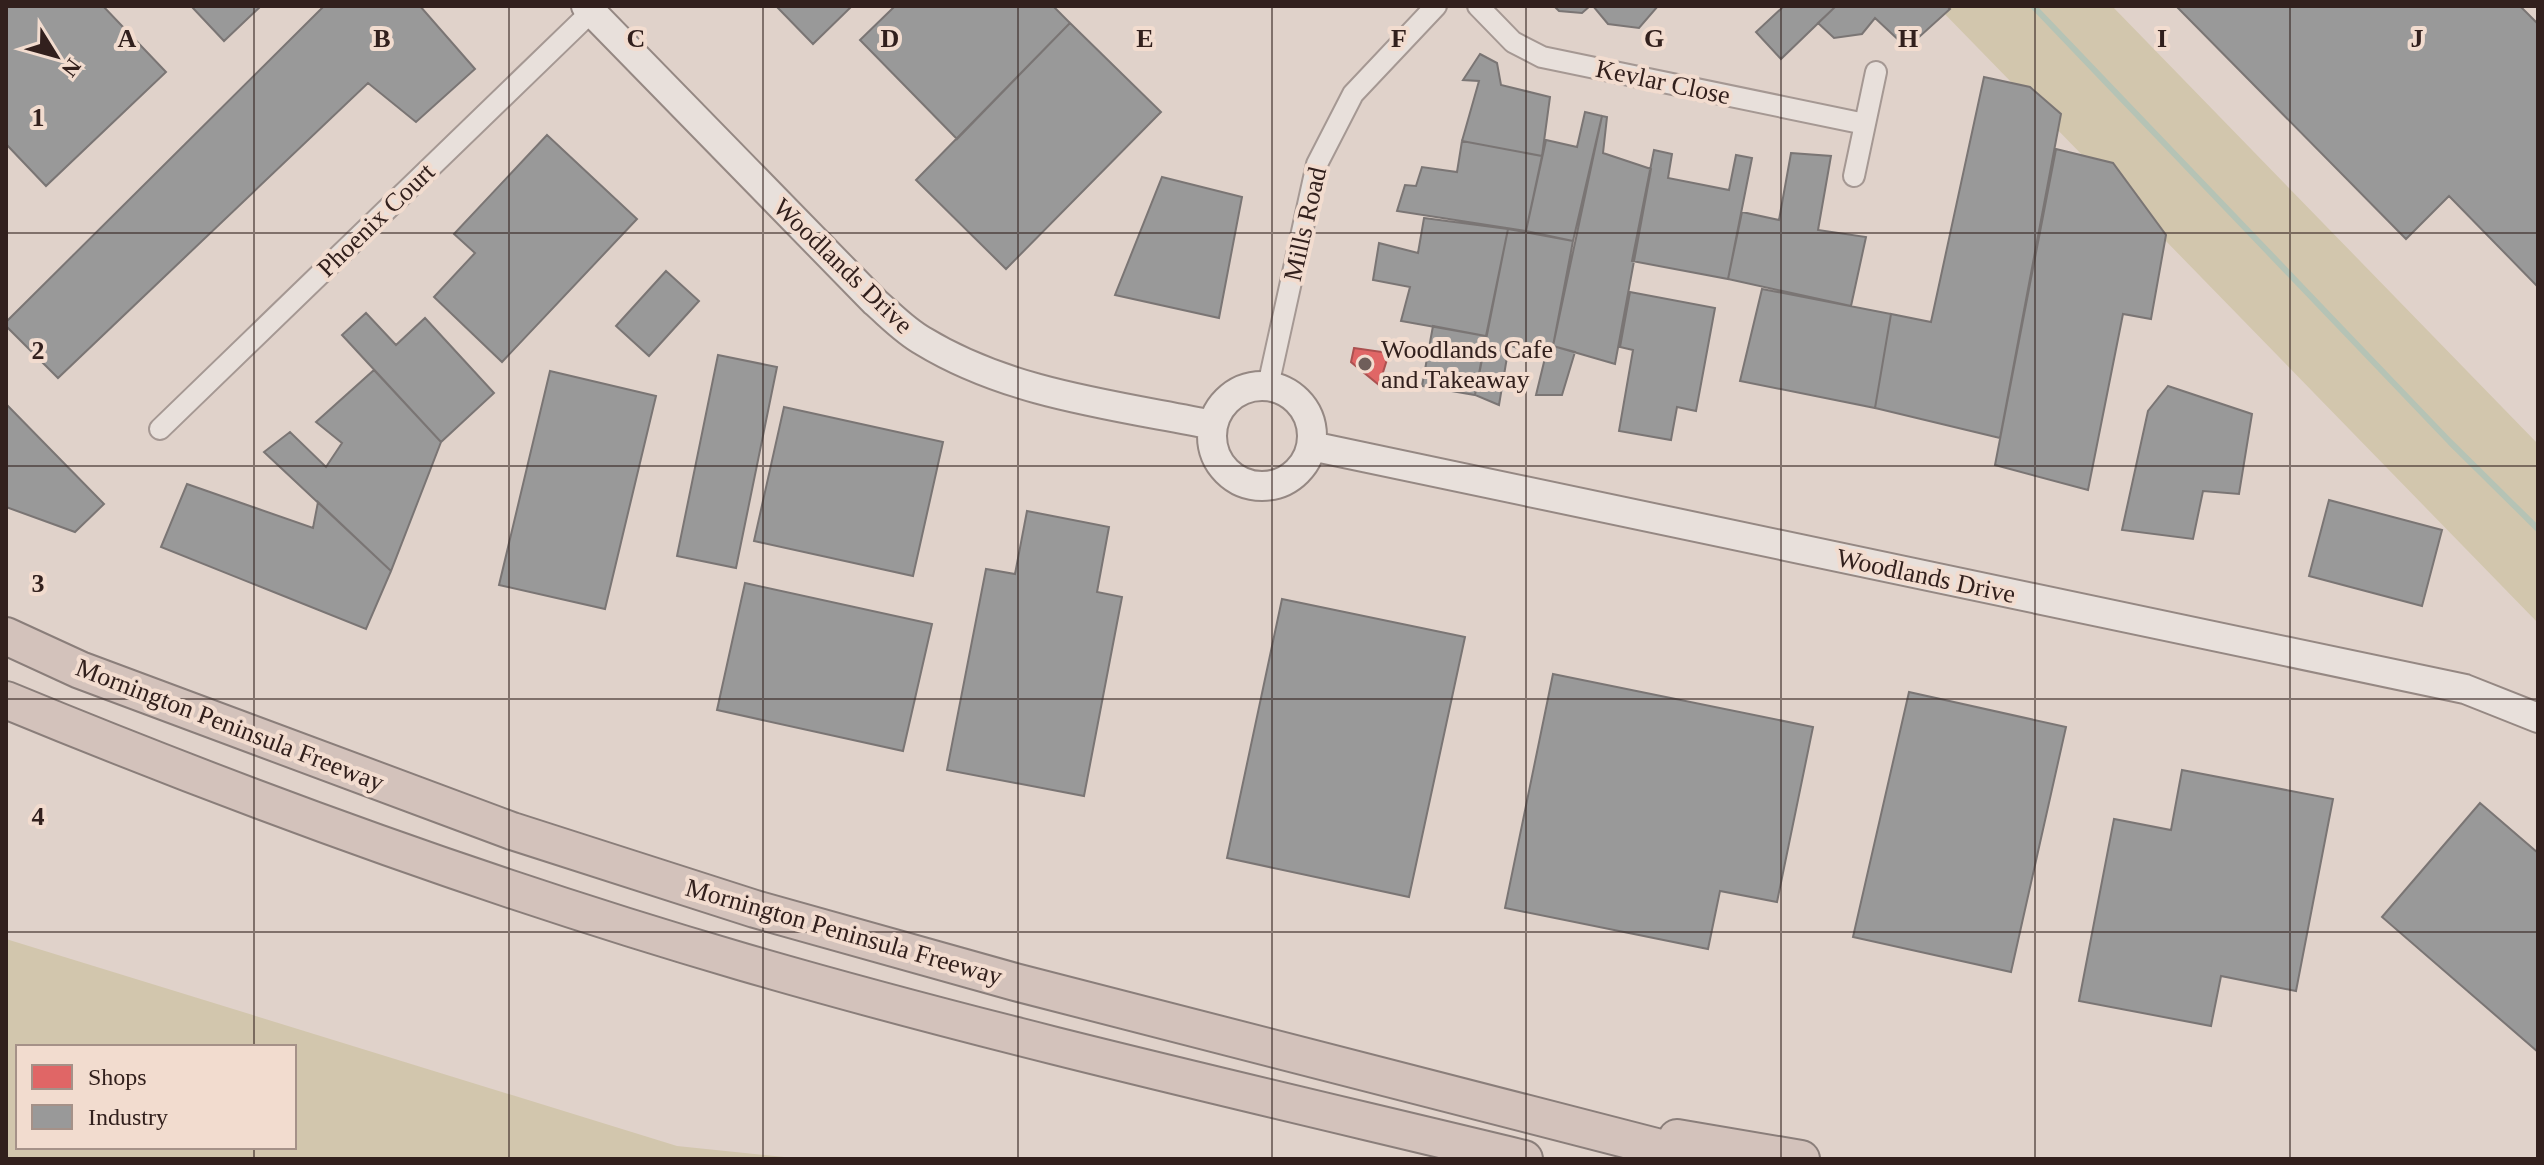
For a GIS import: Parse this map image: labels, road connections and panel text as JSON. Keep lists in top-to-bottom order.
{
  "streets": {
    "highway": ["Mornington Peninsula Freeway"],
    "street": [
      "Kevlar Close",
      "Phoenix Court",
      "Mills Road",
      "Woodlands Drive"
    ]
  },
  "crossings": [
    ["Phoenix Court", "Woodlands Drive"],
    ["Mills Road", "Woodlands Drive"]
  ],
  "places": ["Woodlands Cafe and Takeaway"],
  "legend": ["Shops", "Industry"],
  "north": "bottom right",
  "grid": {
    "columns": [
      "A",
      "B",
      "C",
      "D",
      "E",
      "F",
      "G",
      "H",
      "I",
      "J"
    ],
    "rows": [
      "1",
      "2",
      "3",
      "4"
    ]
  }
}
